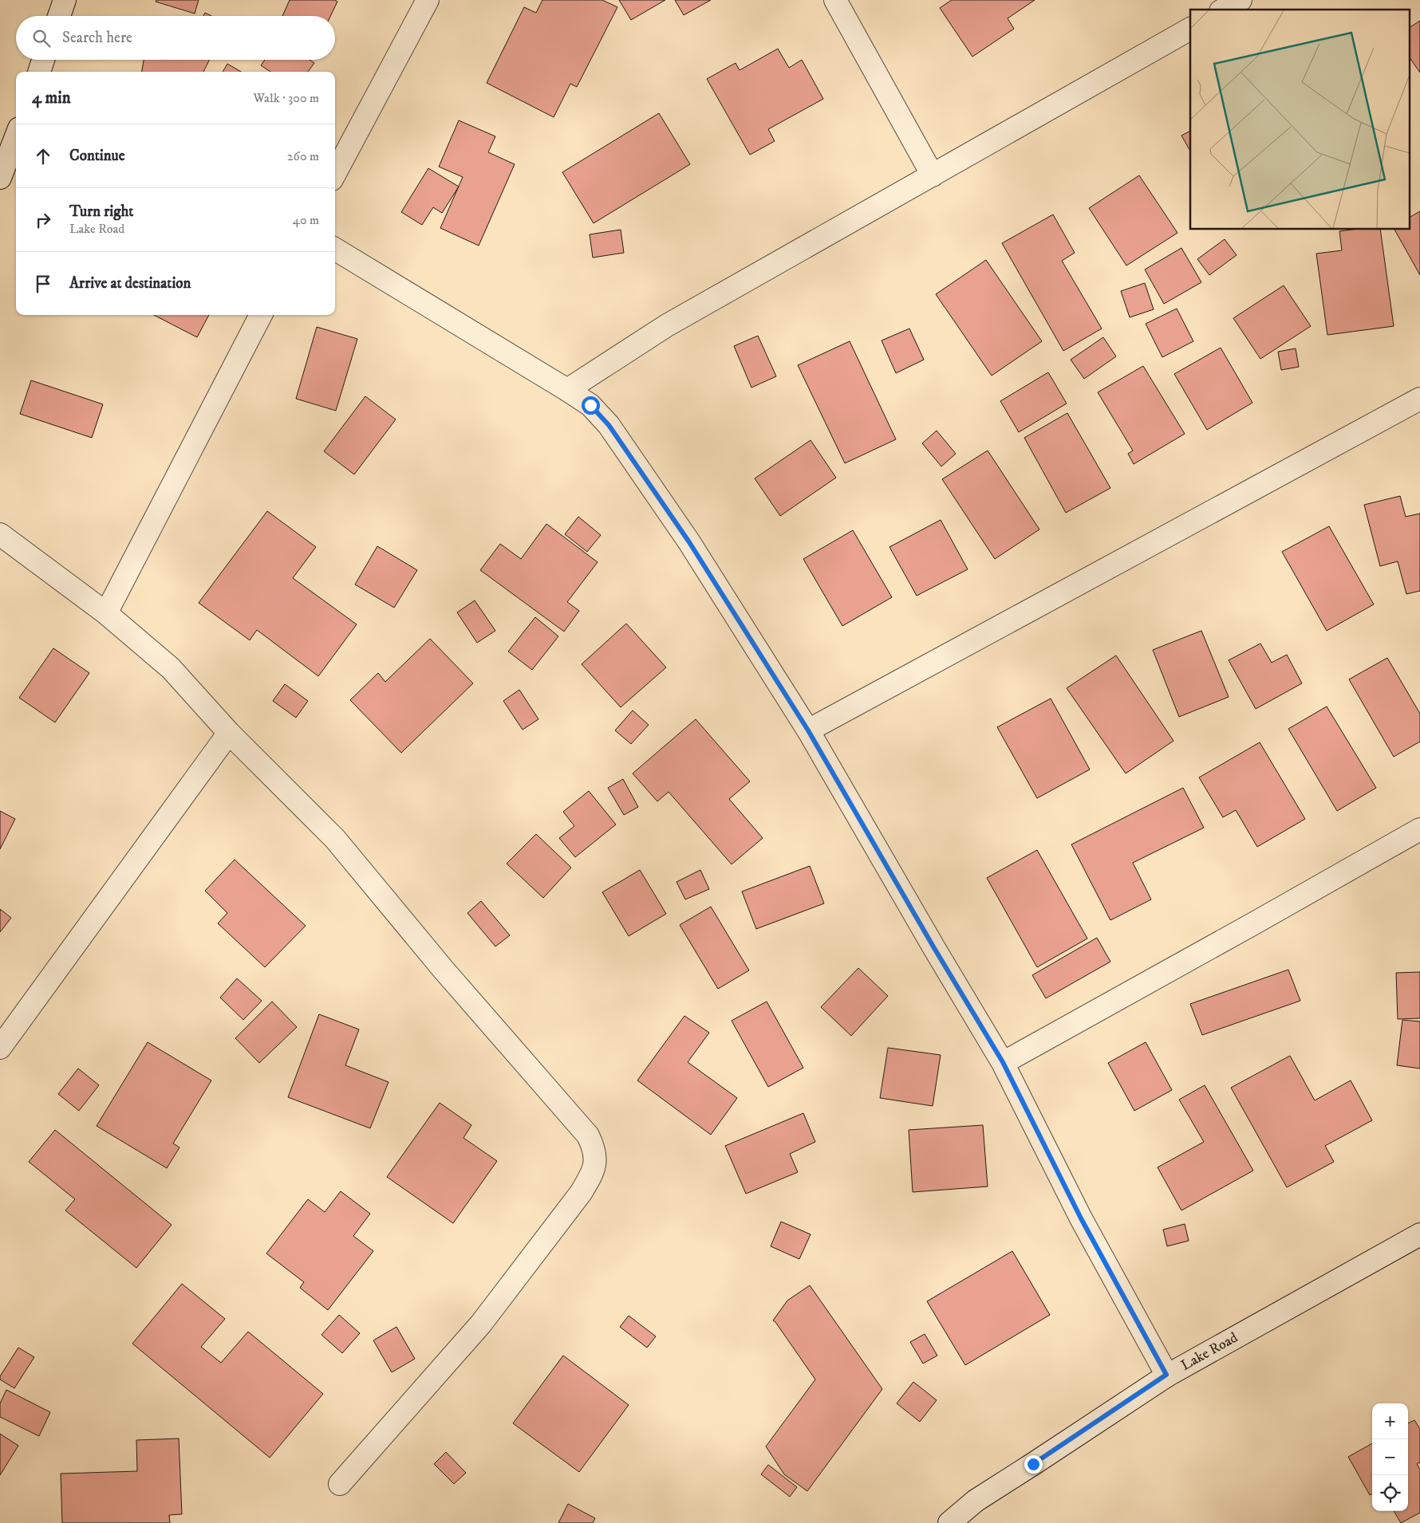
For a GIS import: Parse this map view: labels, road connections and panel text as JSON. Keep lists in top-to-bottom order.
{
  "streets": {
    "street": ["Lake Road"]
  },
  "page": {
    "search": "Search here",
    "heading": ["4 min", "Walk · 300 m"],
    "list": [
      ["Continue", "260 m"],
      ["Turn right", "Lake Road", "40 m"],
      "Arrive at destination"
    ],
    "map_buttons": ["+", "−"]
  }
}
